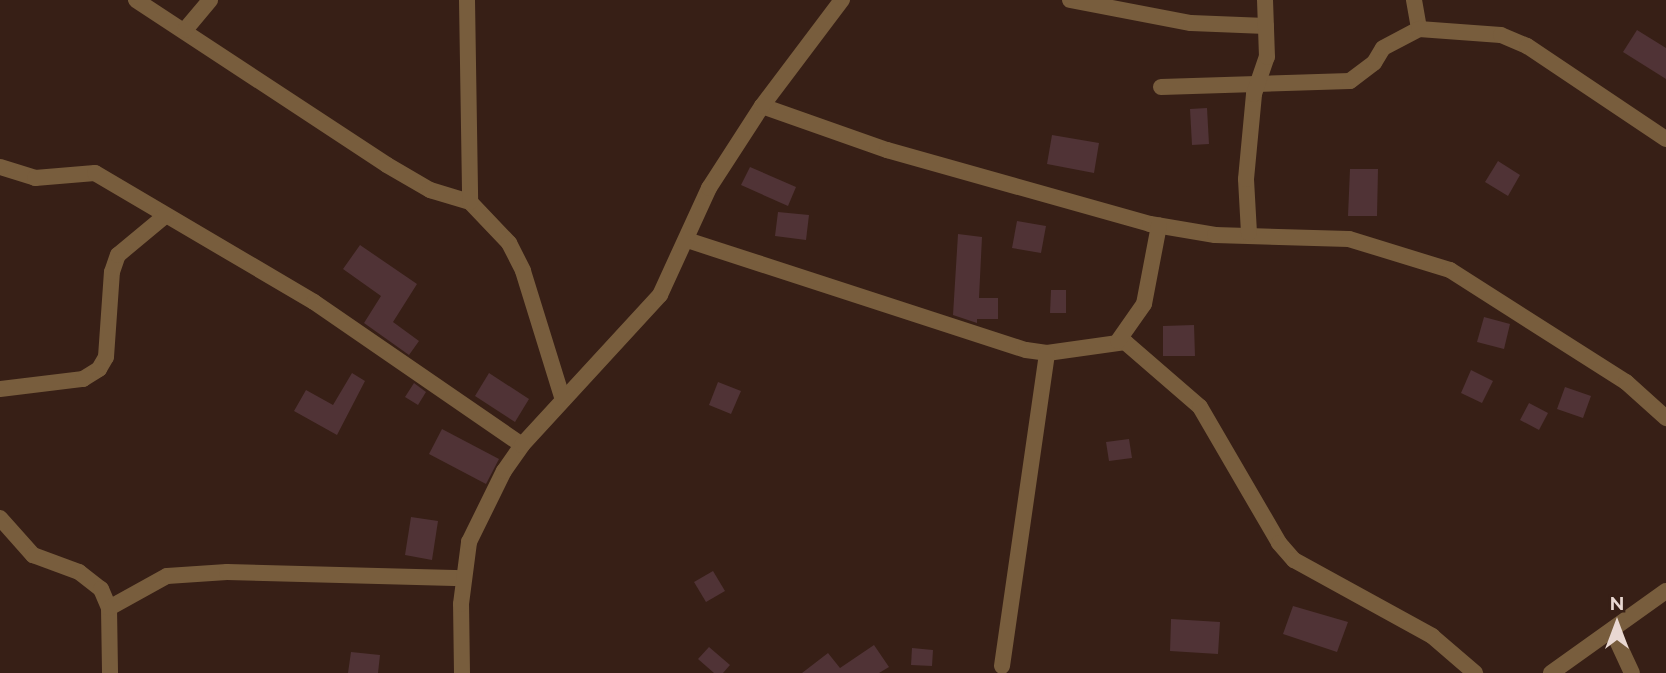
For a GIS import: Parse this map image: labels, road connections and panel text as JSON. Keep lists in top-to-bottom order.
{
  "north": "top"
}
